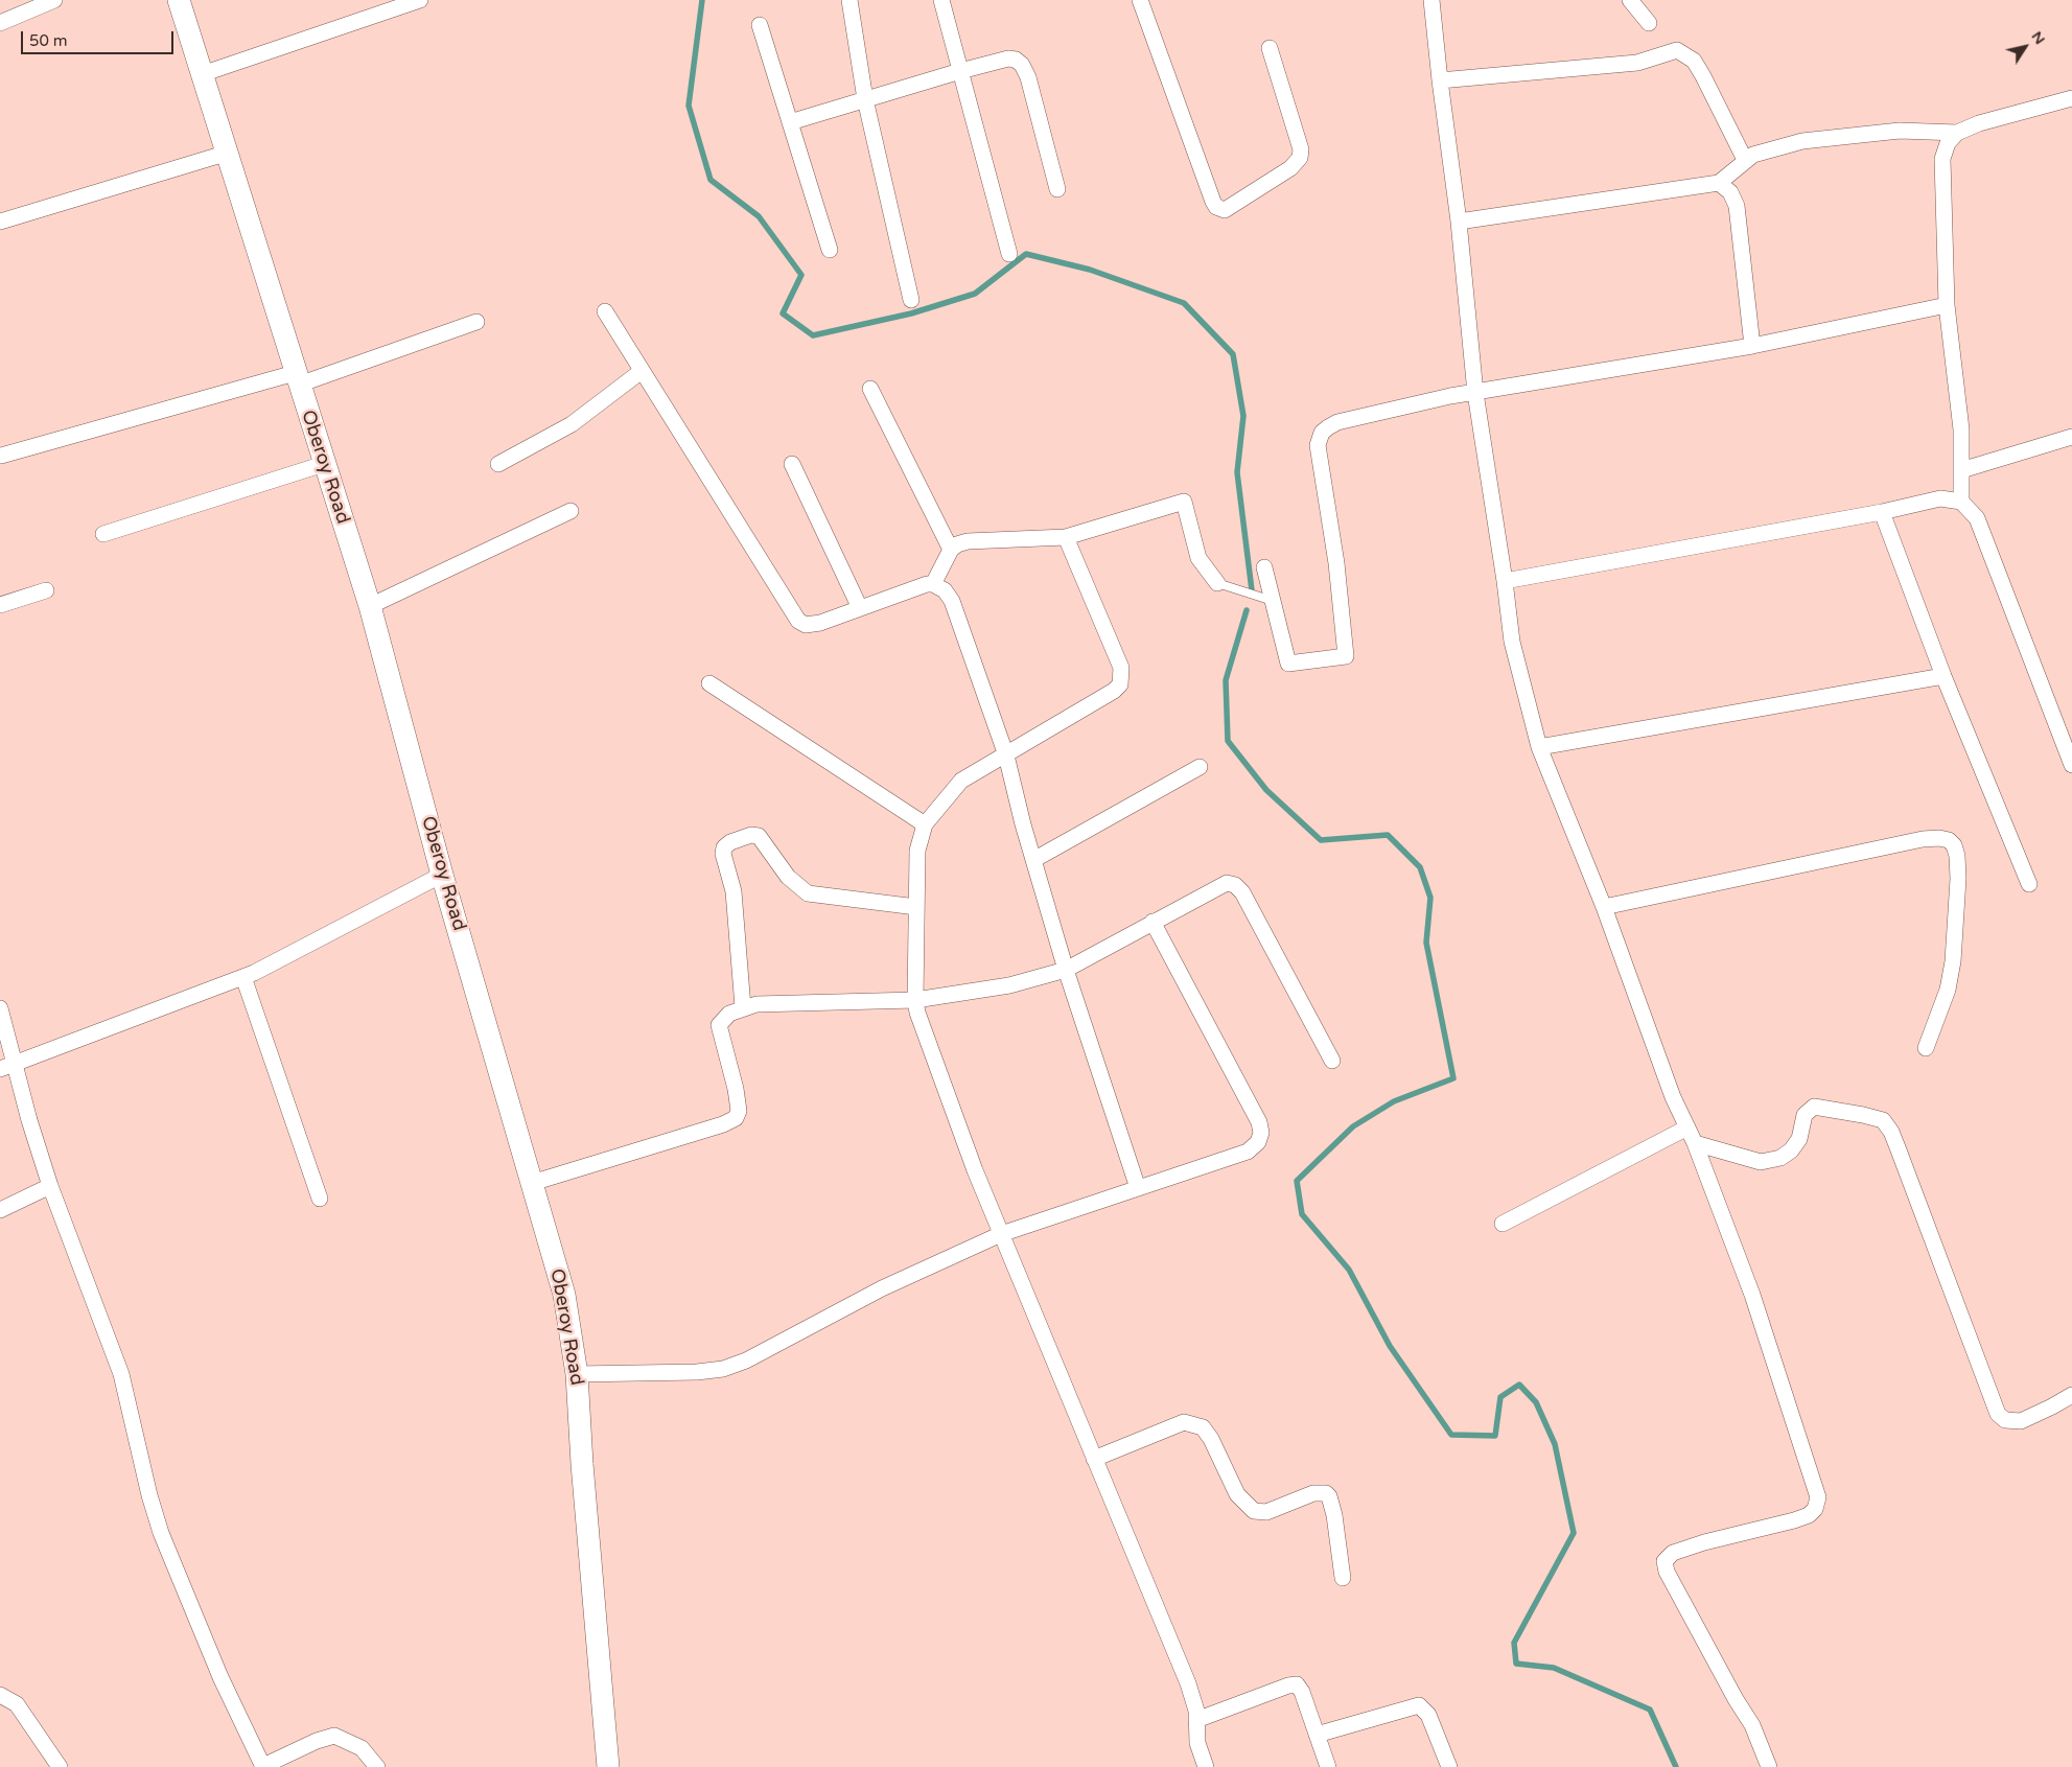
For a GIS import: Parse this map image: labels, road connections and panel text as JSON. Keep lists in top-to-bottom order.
{
  "streets": {
    "street": ["Oberoy Road"]
  },
  "scale_bar": "50 m",
  "north": "top right"
}
